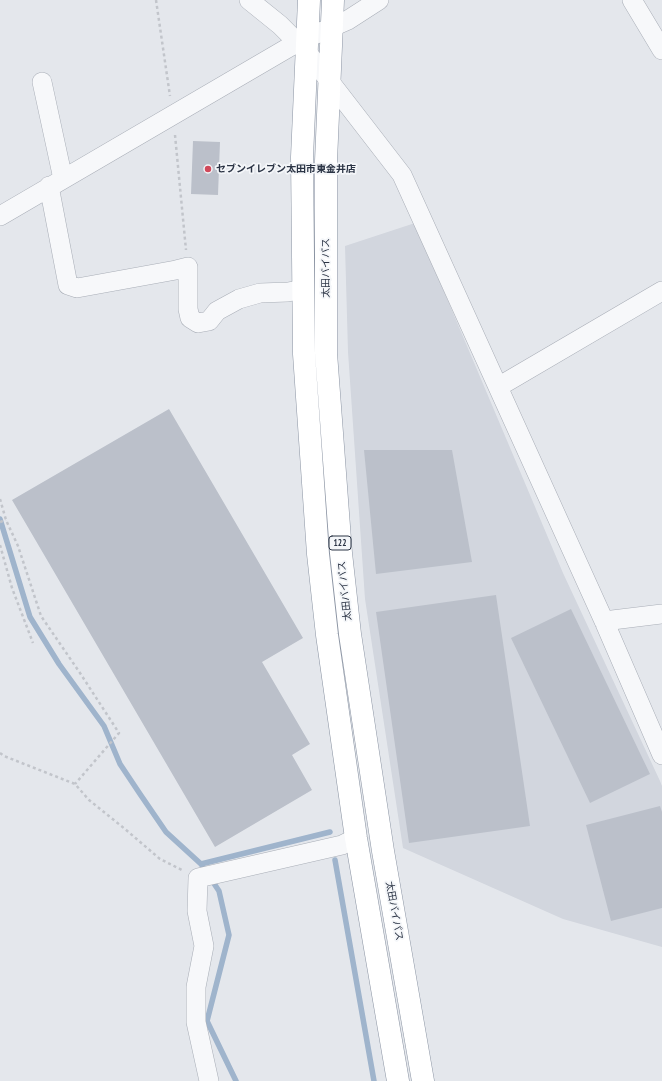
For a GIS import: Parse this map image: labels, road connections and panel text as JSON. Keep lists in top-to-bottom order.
{
  "streets": {
    "highway": ["太田バイパス", "122"]
  },
  "places": ["セブンイレブン太田市東金井店"]
}
